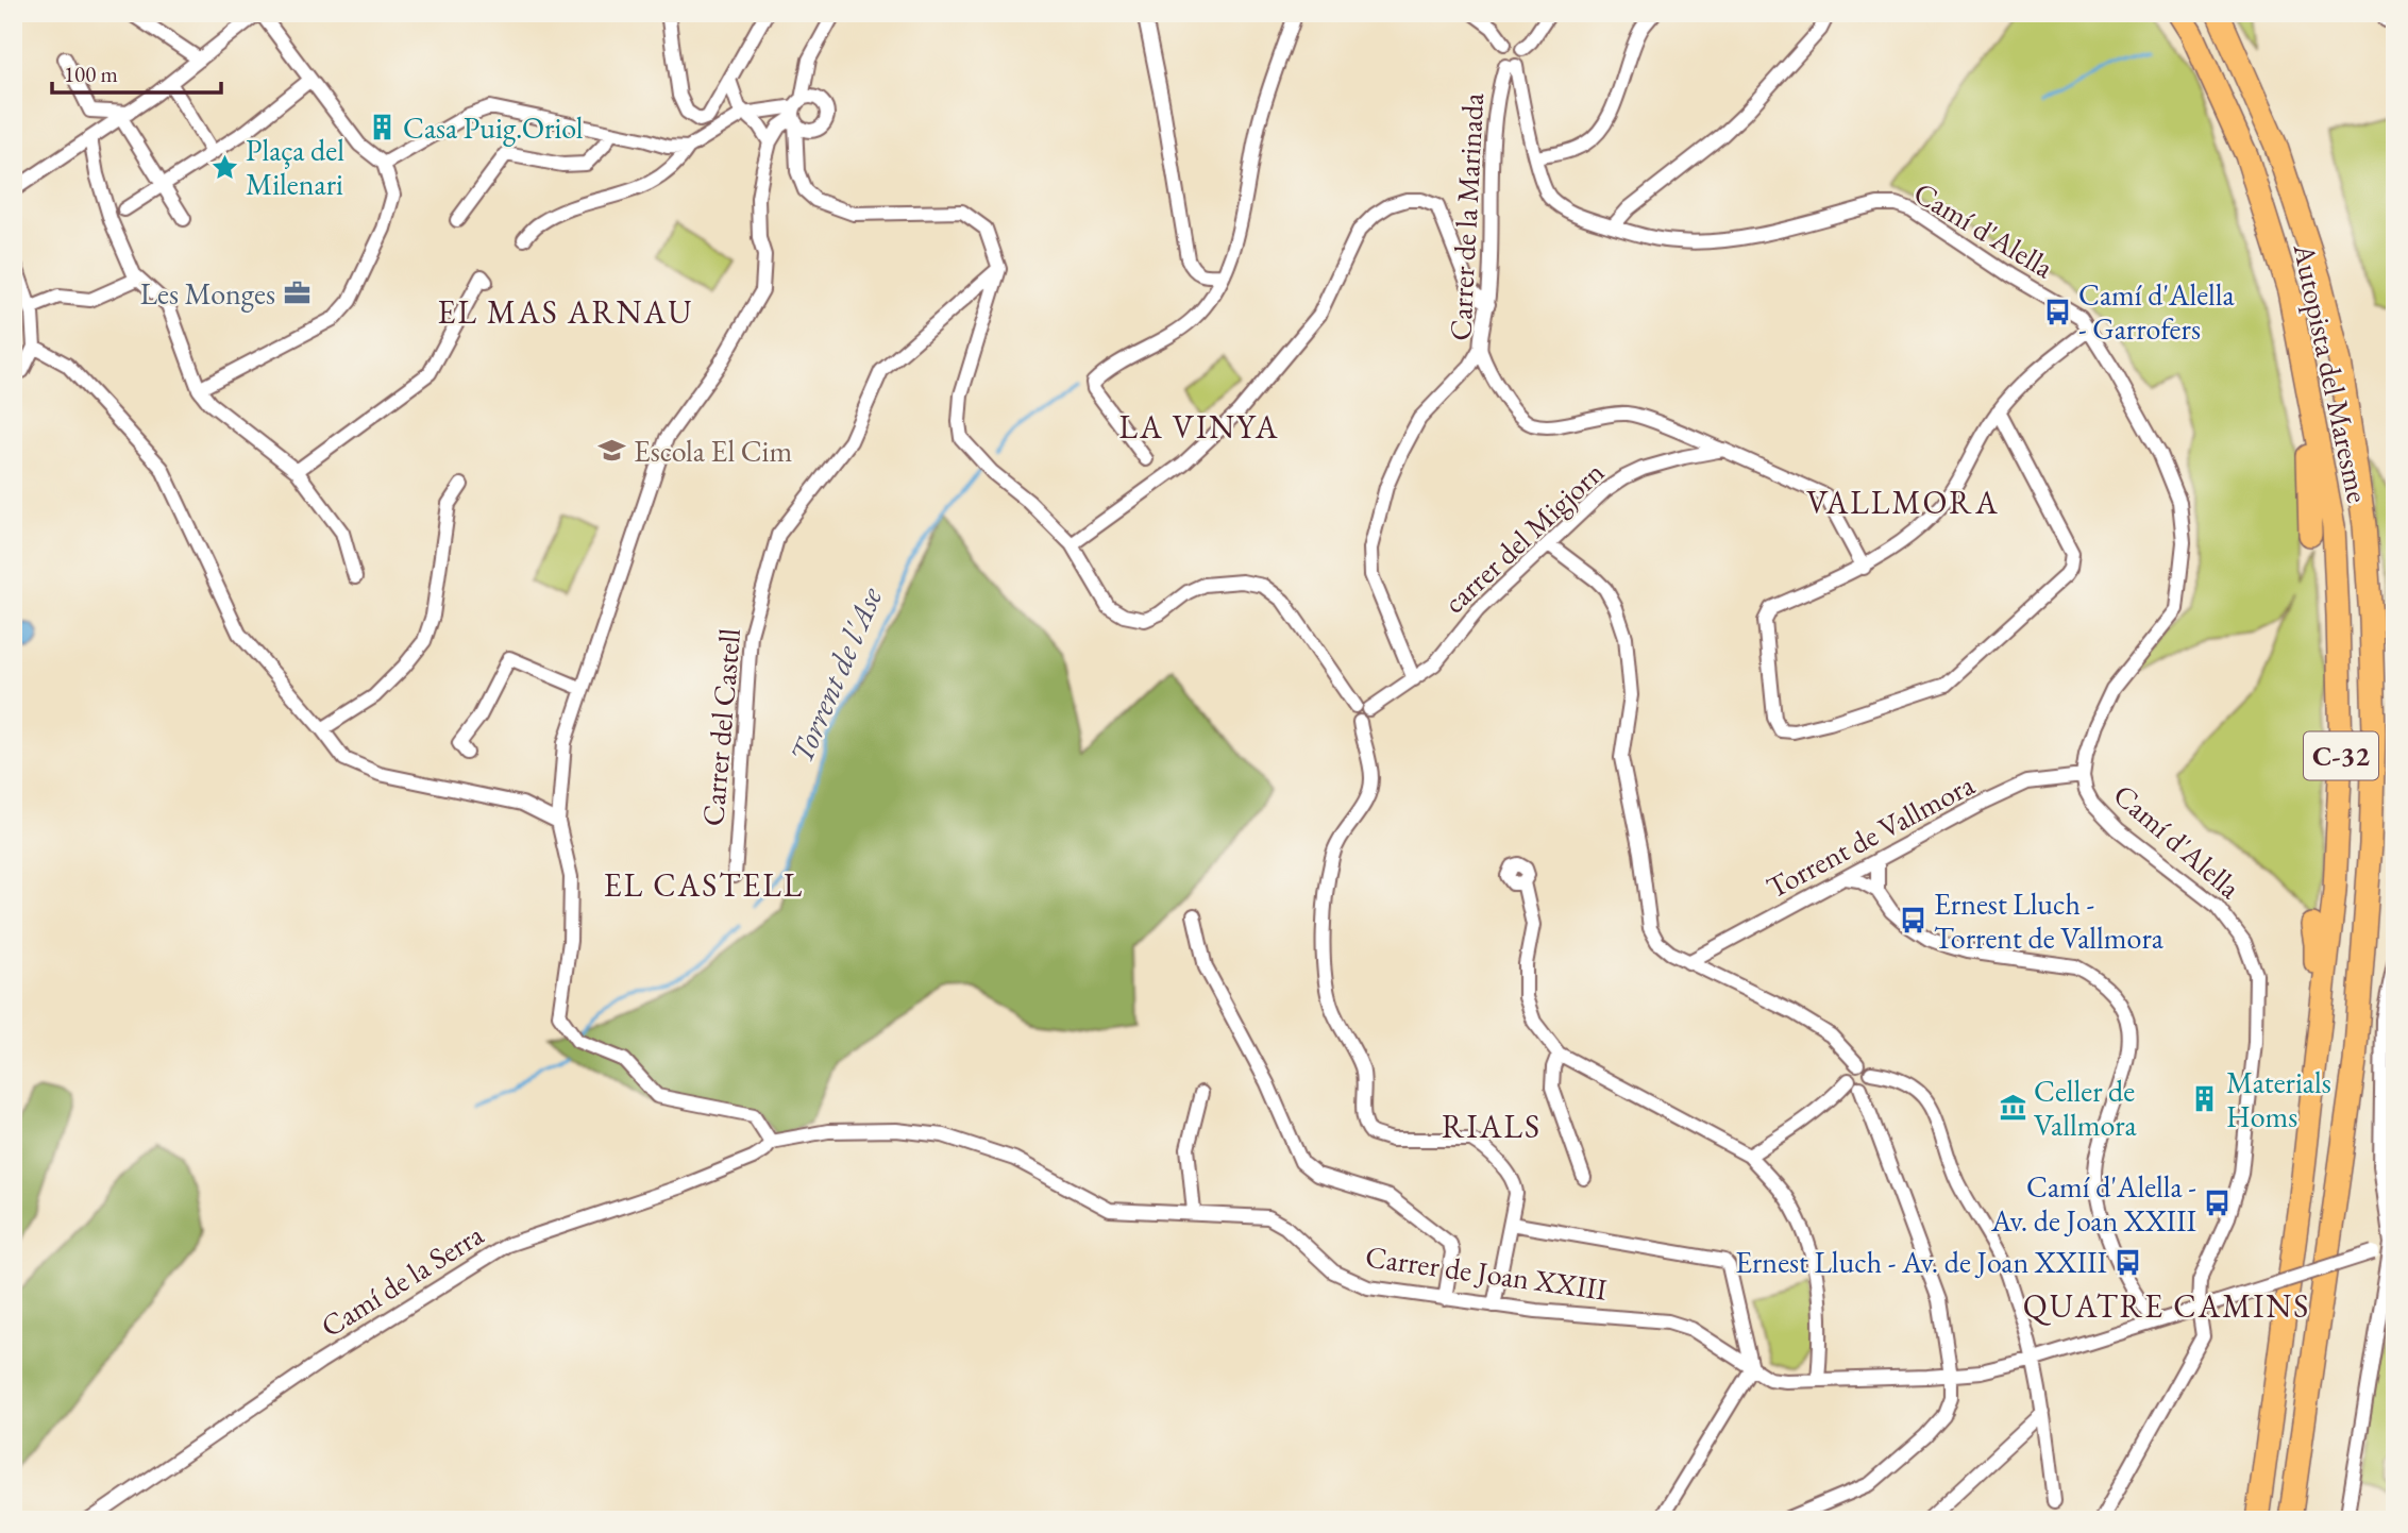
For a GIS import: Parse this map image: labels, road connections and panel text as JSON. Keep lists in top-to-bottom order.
{
  "streets": {
    "highway": ["Autopista del Maresme", "C-32"],
    "street": [
      "Carrer de la Marinada",
      "Camí d'Alella",
      "carrer del Migjorn",
      "Carrer del Castell",
      "Torrent de Vallmora",
      "Carrer de Joan XXIII",
      "Camí de la Serra"
    ]
  },
  "crossings": [
    ["Carrer de la Marinada", "Camí d'Alella"],
    ["Carrer de la Marinada", "carrer del Migjorn"],
    ["Camí d'Alella", "Torrent de Vallmora"],
    ["Camí d'Alella", "Carrer de Joan XXIII"],
    ["Carrer de Joan XXIII", "Camí de la Serra"]
  ],
  "districts": [
    "EL MAS ARNAU",
    "LA VINYA",
    "VALLMORA",
    "EL CASTELL",
    "RIALS",
    "QUATRE CAMINS"
  ],
  "water": ["Torrent de l'Ase"],
  "places": {
    "building": ["Casa Puig.Oriol", "Materials Homs"],
    "place": ["Plaça del Milenari"],
    "office": ["Les Monges"],
    "bus stop": [
      "Camí d'Alella - Garrofers",
      "Ernest Lluch - Torrent de Vallmora",
      "Camí d'Alella - Av. de Joan XXIII",
      "Ernest Lluch - Av. de Joan XXIII"
    ],
    "school or university": ["Escola El Cim"],
    "museum": ["Celler de Vallmora"]
  },
  "scale_bar": "100 m"
}
